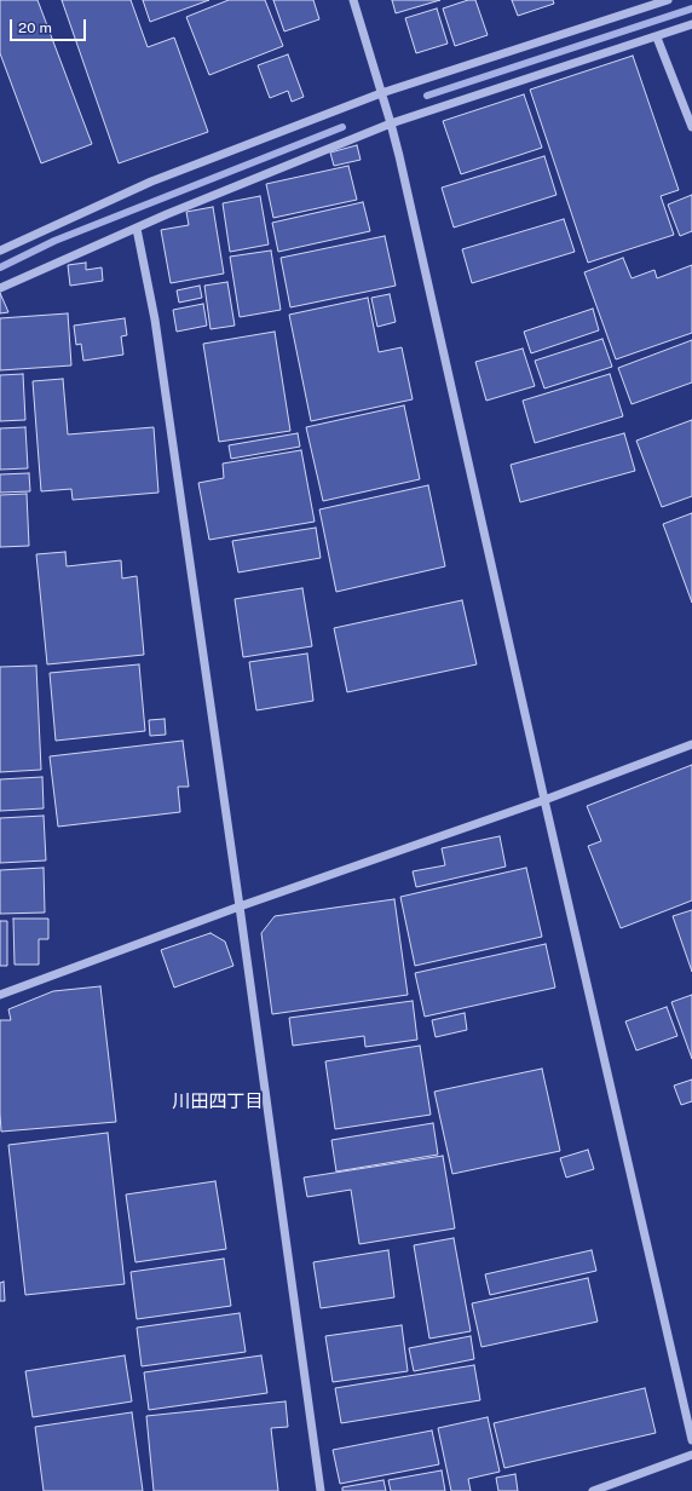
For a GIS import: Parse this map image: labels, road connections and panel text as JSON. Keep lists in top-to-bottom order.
{
  "districts": ["川田四丁目"],
  "scale_bar": "20 m"
}
